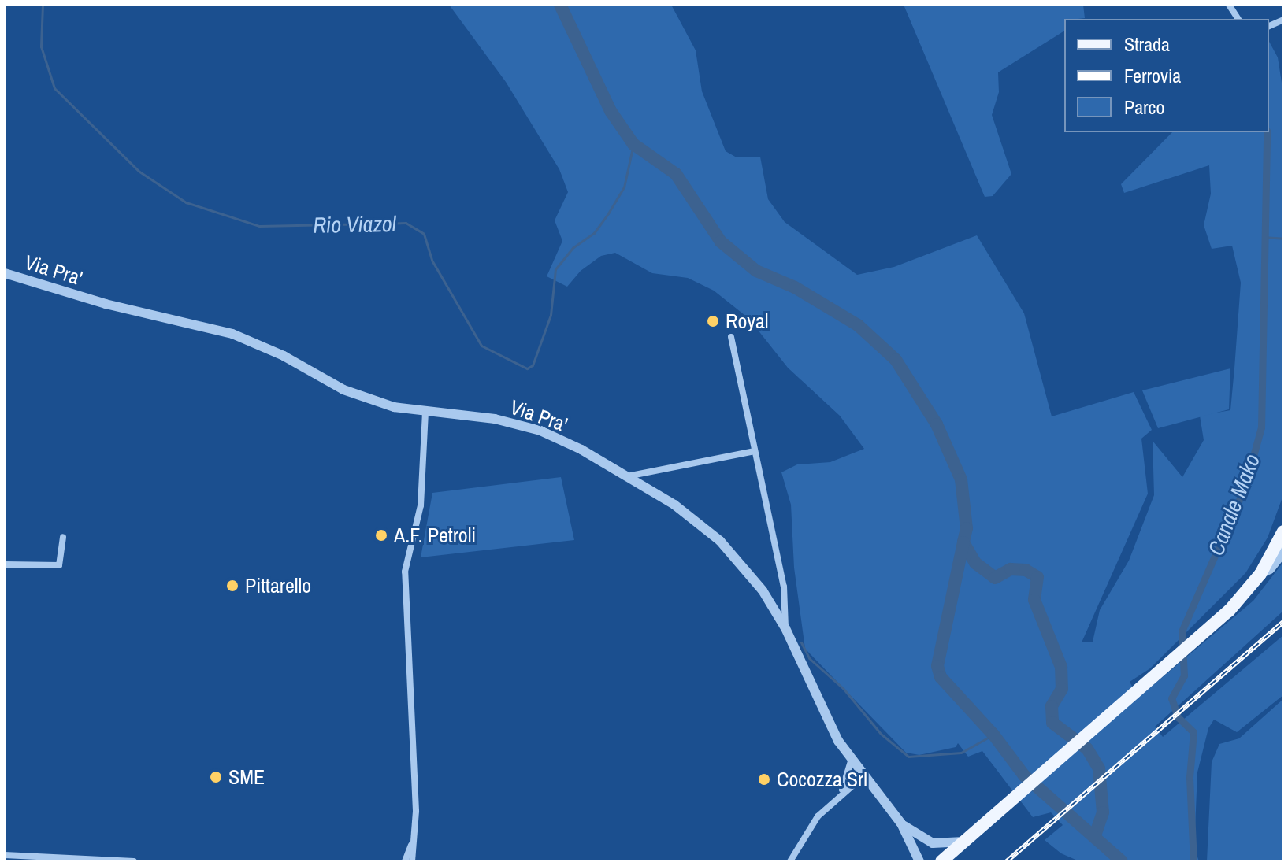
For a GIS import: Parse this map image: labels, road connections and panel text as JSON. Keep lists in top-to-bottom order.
{
  "streets": {
    "street": ["Via Pra'"]
  },
  "water": ["Rio Viazol", "Canale Mako"],
  "places": [
    "Royal",
    "A.F. Petroli",
    "Pittarello",
    "SME",
    "Cocozza Srl"
  ],
  "legend": ["Strada", "Ferrovia", "Parco"]
}
